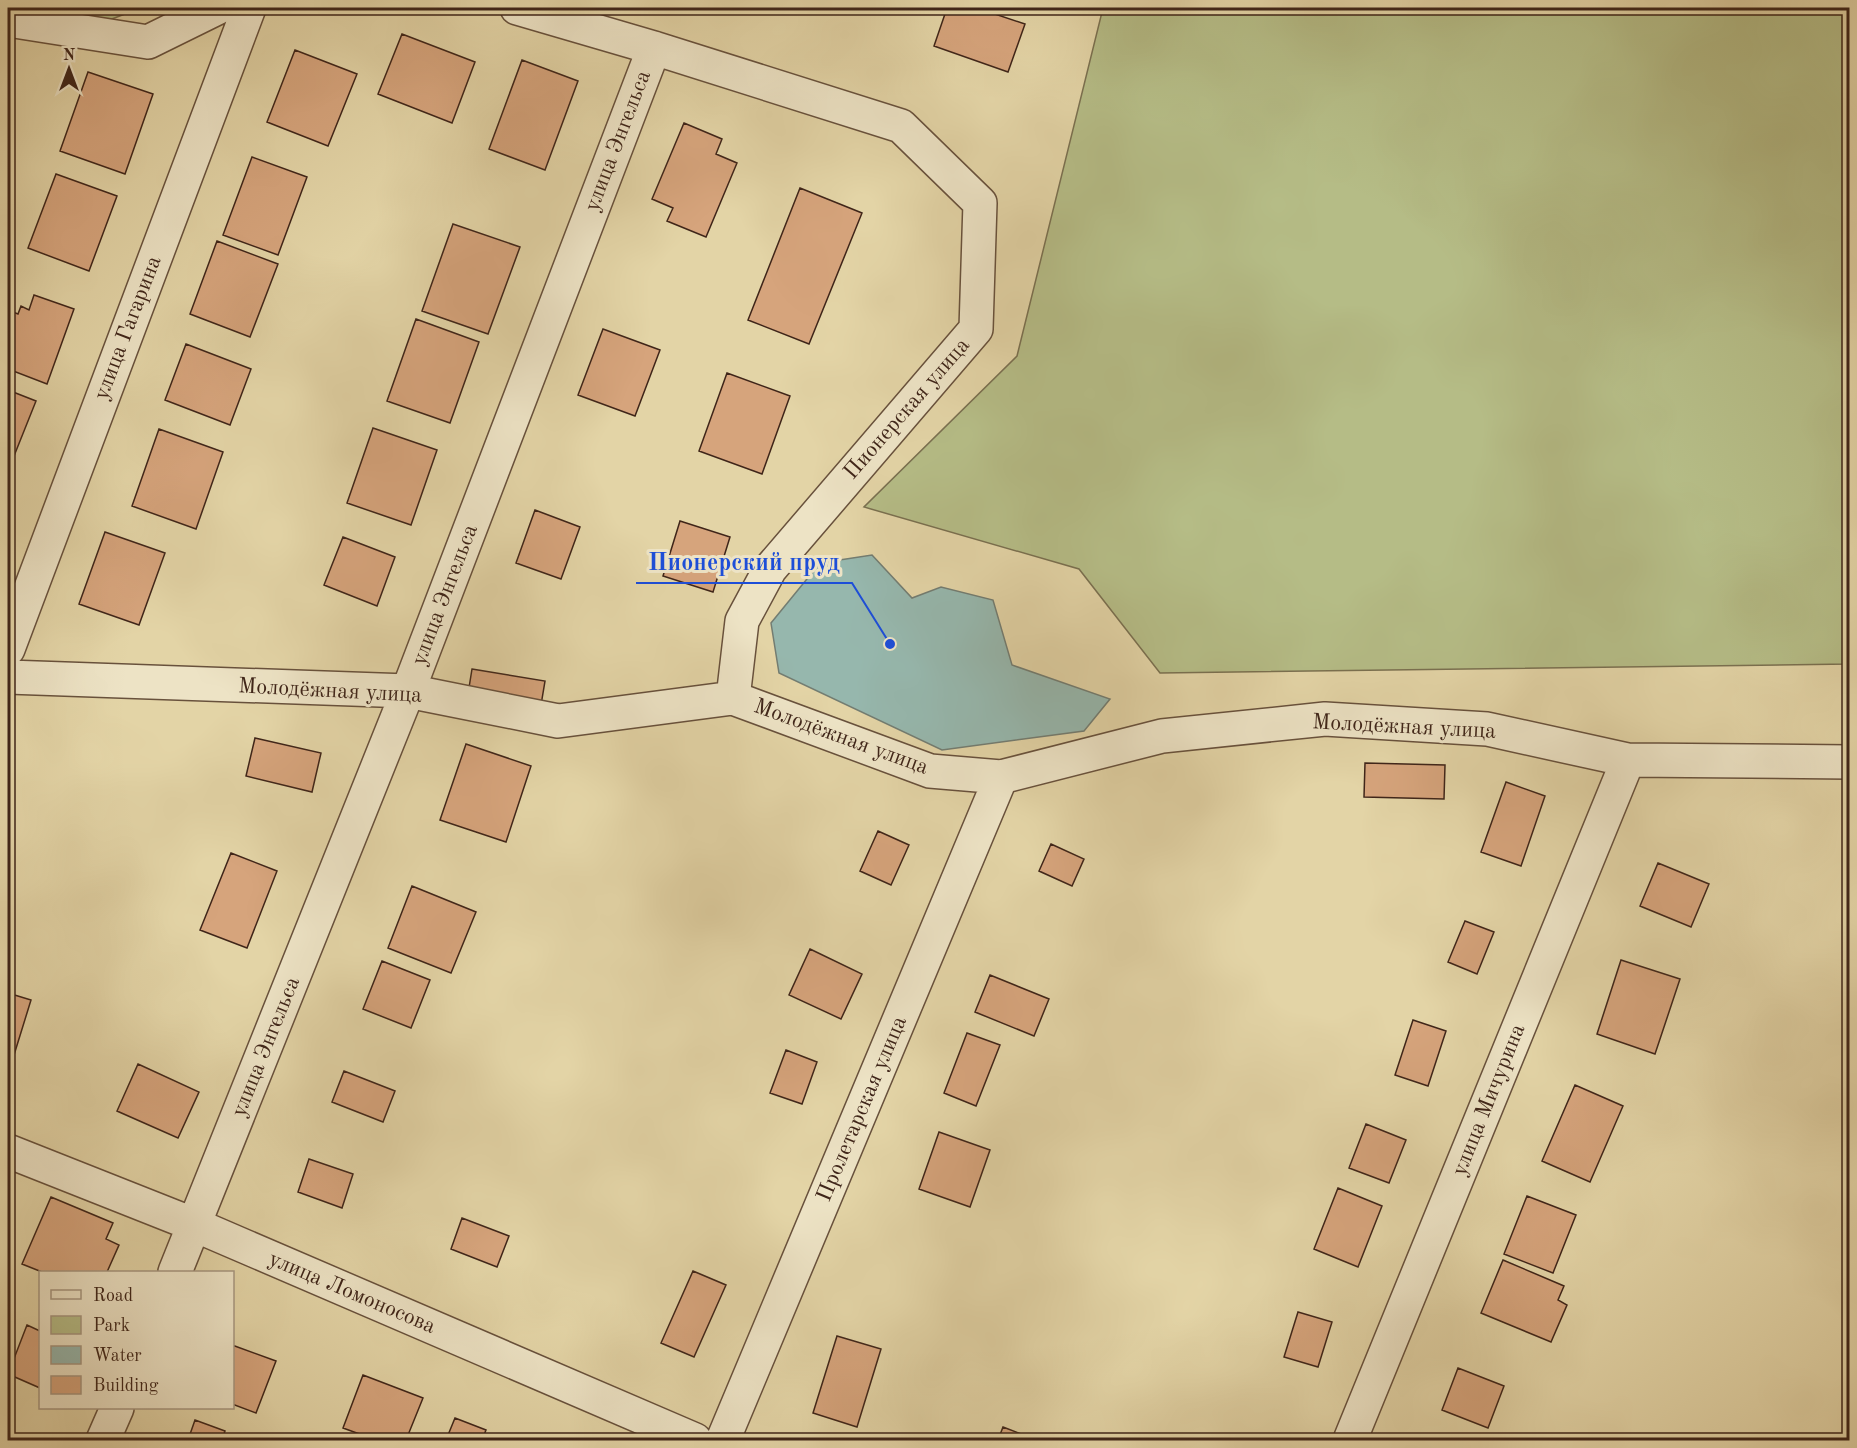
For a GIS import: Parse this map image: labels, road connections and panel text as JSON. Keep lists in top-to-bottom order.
{
  "streets": {
    "street": [
      "улица Энгельса",
      "улица Гагарина",
      "Пионерская улица",
      "Молодёжная улица",
      "улица Мичурина",
      "Пролетарская улица",
      "улица Ломоносова"
    ]
  },
  "crossings": [
    ["улица Энгельса", "Пионерская улица"],
    ["улица Энгельса", "Молодёжная улица"],
    ["улица Энгельса", "улица Ломоносова"],
    ["Пионерская улица", "Молодёжная улица"],
    ["Молодёжная улица", "улица Мичурина"],
    ["Молодёжная улица", "Пролетарская улица"]
  ],
  "places": ["Пионерский пруд"],
  "legend": [
    "Road",
    "Park",
    "Water",
    "Building"
  ],
  "north": "top"
}
